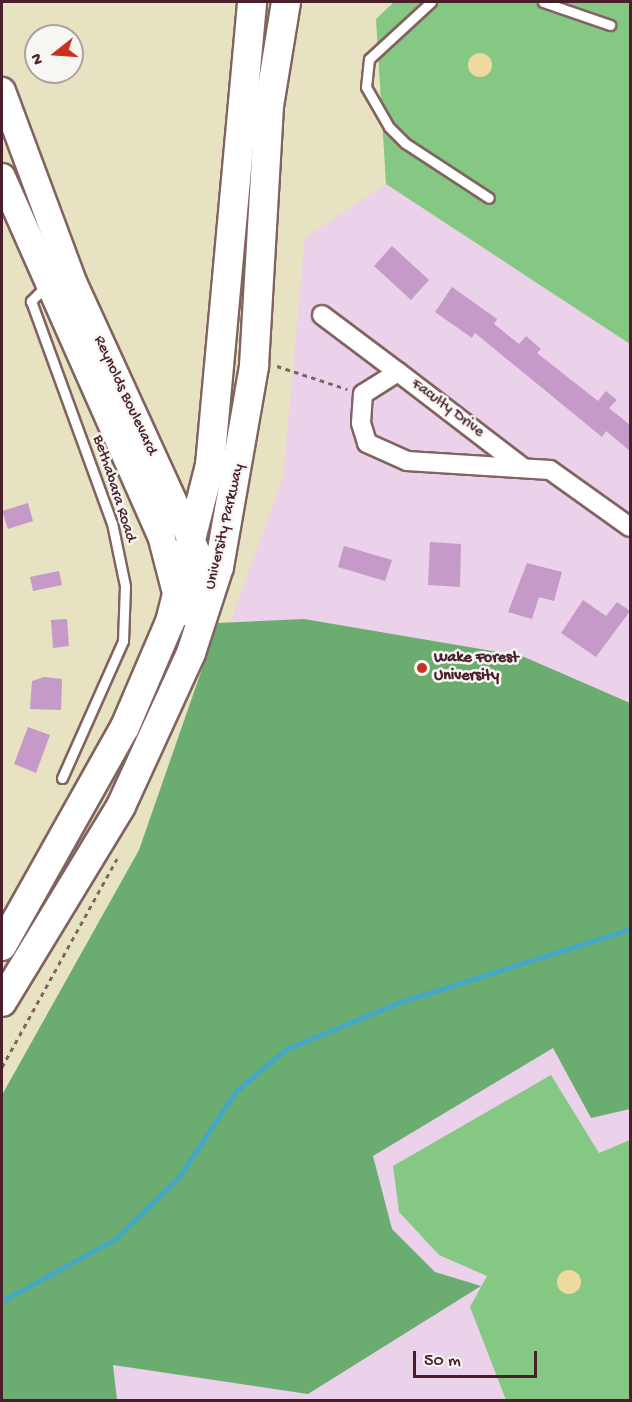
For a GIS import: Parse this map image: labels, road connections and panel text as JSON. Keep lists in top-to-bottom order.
{
  "streets": {
    "main road": ["Reynolds Boulevard", "University Parkway"],
    "street": ["Faculty Drive"],
    "lane": ["Bethabara Road"]
  },
  "crossings": [
    ["Reynolds Boulevard", "Bethabara Road"],
    ["Reynolds Boulevard", "University Parkway"]
  ],
  "places": ["Wake Forest University"],
  "scale_bar": "50 m",
  "north": "left"
}
